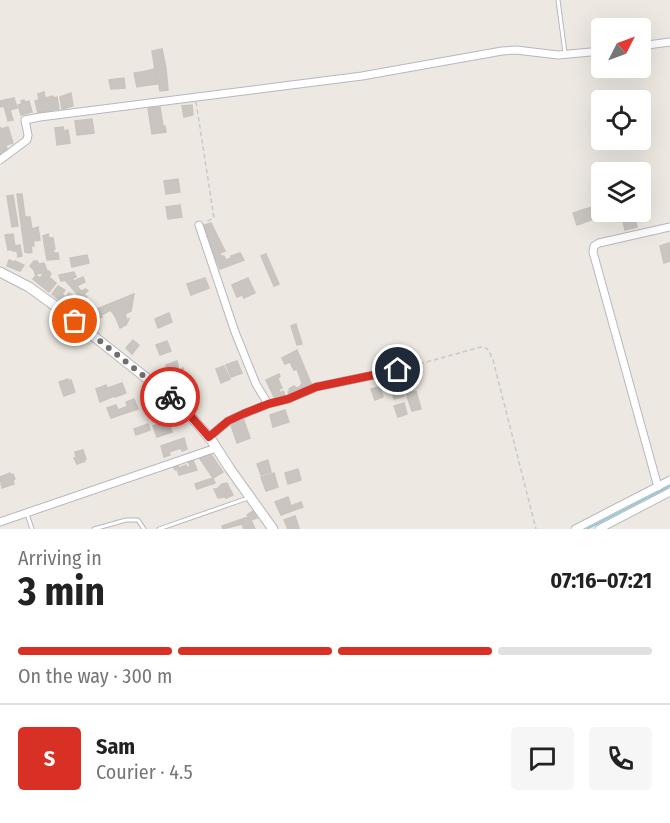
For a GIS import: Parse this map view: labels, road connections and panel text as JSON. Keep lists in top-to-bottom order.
{
  "north": "top right",
  "page": {
    "heading": ["3 min", "Arriving in", "07:16–07:21"],
    "panel": ["Sam", "Courier · 4.5"],
    "bar": "On the way · 300 m",
    "round": "S"
  }
}
